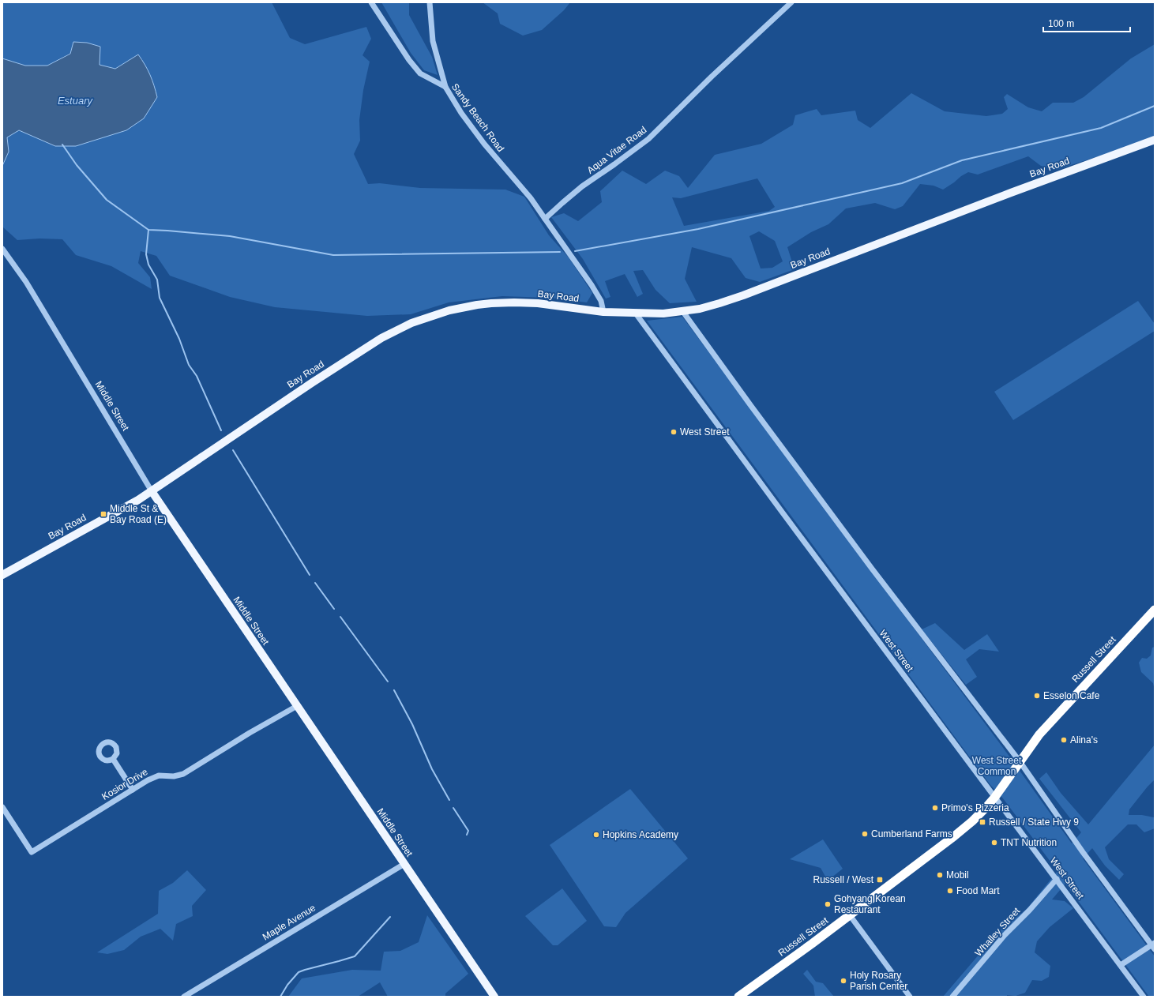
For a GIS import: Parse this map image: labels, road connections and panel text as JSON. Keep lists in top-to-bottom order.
{
  "streets": {
    "highway": ["Russell Street"],
    "main road": ["Bay Road", "Middle Street"],
    "street": [
      "Sandy Beach Road",
      "Aqua Vitae Road",
      "West Street",
      "Kosior Drive",
      "Maple Avenue",
      "Whalley Street"
    ]
  },
  "crossings": [
    ["Sandy Beach Road", "Aqua Vitae Road"],
    ["Bay Road", "Middle Street"],
    ["Bay Road", "West Street"],
    ["Middle Street", "Kosior Drive"],
    ["Middle Street", "Maple Avenue"],
    ["West Street", "Russell Street"],
    ["West Street", "Whalley Street"]
  ],
  "water": ["Estuary"],
  "parks": ["West Street Common"],
  "places": {
    "other": [
      "West Street",
      "Esselon Cafe",
      "Alina's",
      "Primo's Pizzeria",
      "Cumberland Farms",
      "Hopkins Academy",
      "TNT Nutrition",
      "Mobil",
      "Food Mart",
      "Gohyang Korean Restaurant",
      "Holy Rosary Parish Center"
    ],
    "transit": ["Middle St & Bay Road (E)", "Russell / State Hwy 9", "Russell / West"]
  },
  "scale_bar": "100 m"
}
